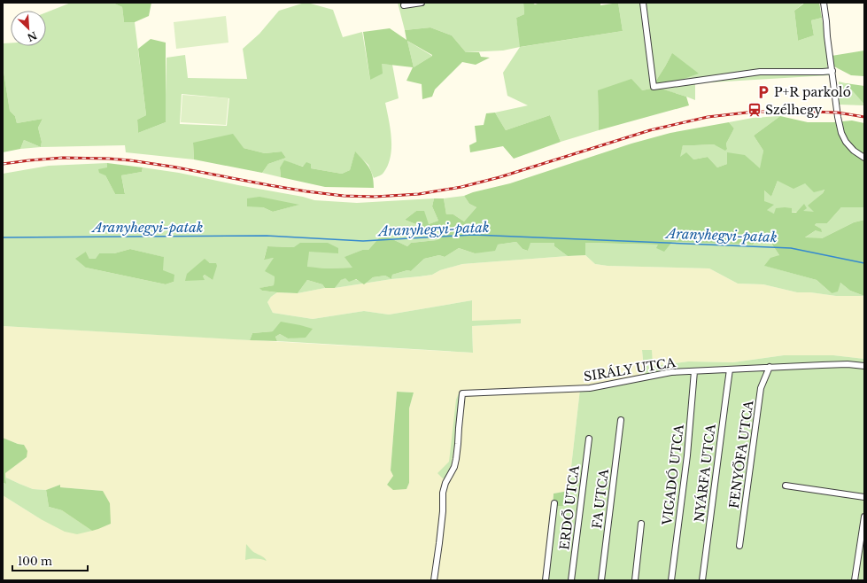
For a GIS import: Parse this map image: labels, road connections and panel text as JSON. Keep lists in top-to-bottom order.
{
  "streets": {
    "street": [
      "SIRÁLY UTCA",
      "FENYŐFA UTCA",
      "NYÁRFA UTCA",
      "VIGADÓ UTCA",
      "FA UTCA",
      "ERDŐ UTCA"
    ]
  },
  "crossings": [
    ["SIRÁLY UTCA", "FENYŐFA UTCA"],
    ["SIRÁLY UTCA", "NYÁRFA UTCA"],
    ["SIRÁLY UTCA", "VIGADÓ UTCA"]
  ],
  "water": ["Aranyhegyi-patak"],
  "places": {
    "parking": ["P+R parkoló"],
    "station": ["Szélhegy"]
  },
  "scale_bar": "100 m",
  "north": "bottom right"
}
